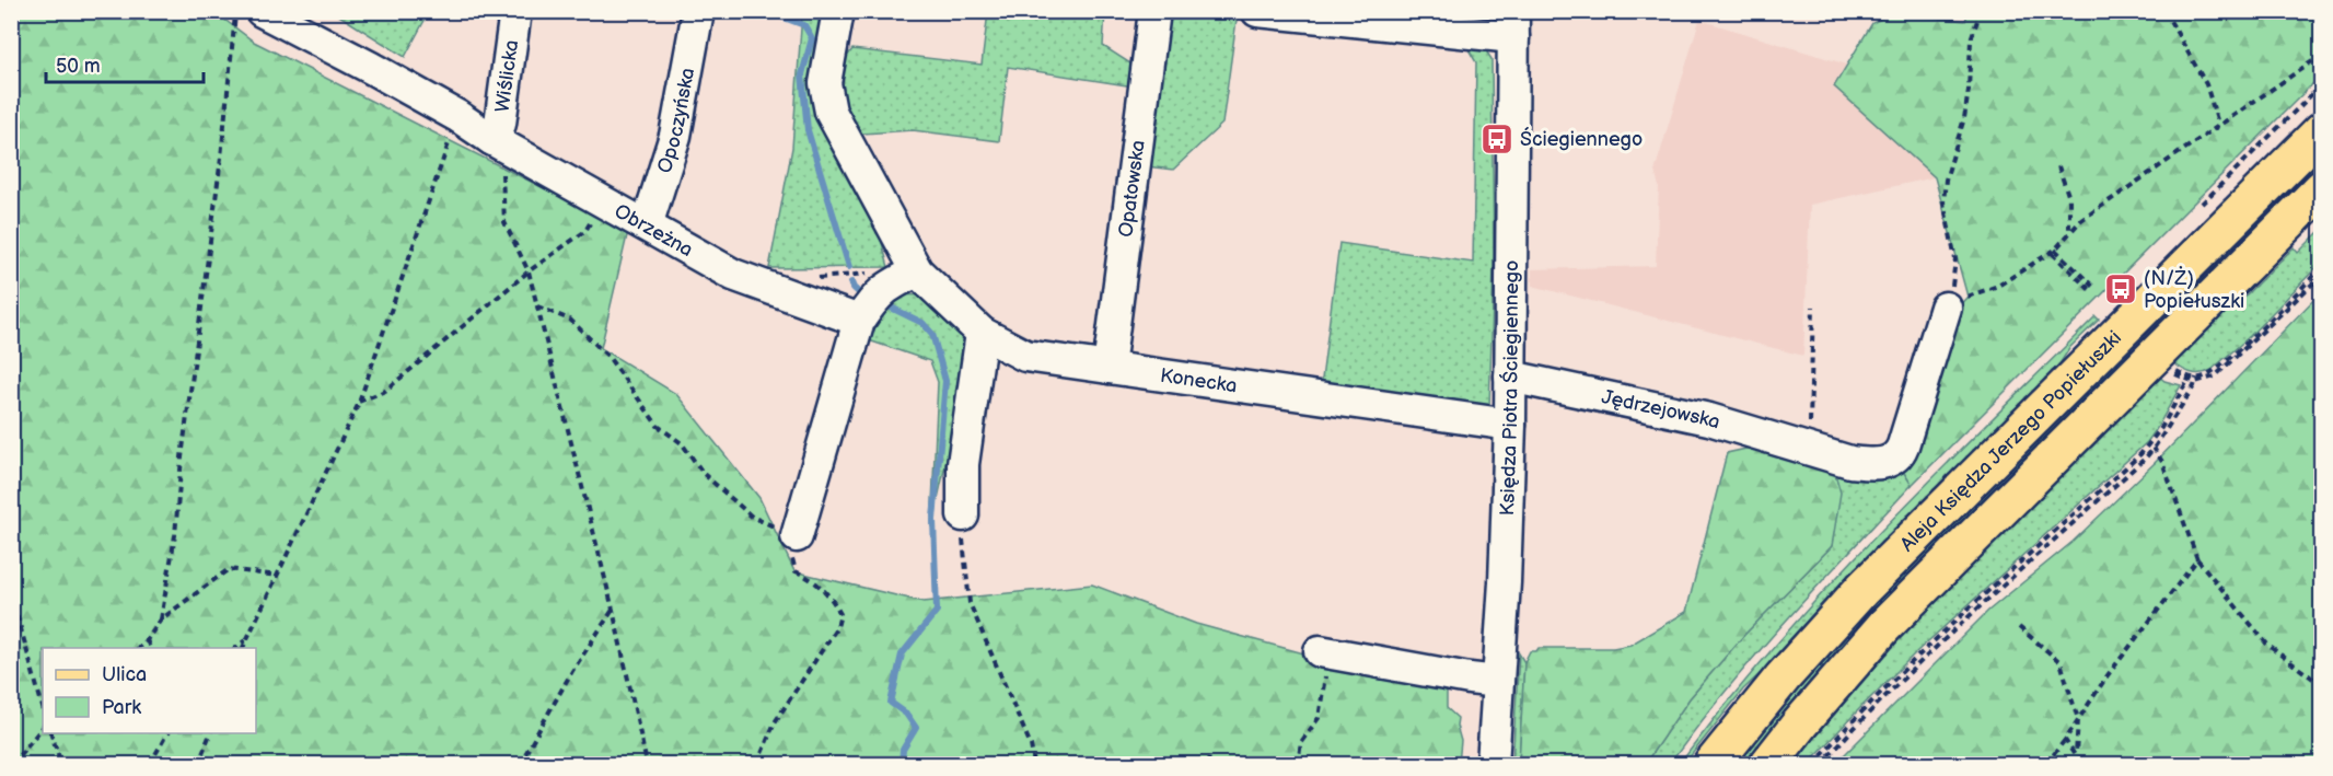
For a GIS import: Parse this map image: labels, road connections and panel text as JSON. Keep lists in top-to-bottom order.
{
  "streets": {
    "main road": ["Aleja Księdza Jerzego Popiełuszki"],
    "street": [
      "Wiślicka",
      "Opoczyńska",
      "Opatowska",
      "Obrzeżna",
      "Konecka",
      "Księdza Piotra Ściegiennego",
      "Jędrzejowska"
    ]
  },
  "crossings": [
    ["Wiślicka", "Obrzeżna"],
    ["Opoczyńska", "Obrzeżna"],
    ["Opatowska", "Konecka"],
    ["Konecka", "Księdza Piotra Ściegiennego"],
    ["Księdza Piotra Ściegiennego", "Jędrzejowska"]
  ],
  "places": {
    "bus stop": ["Ściegiennego", "(N/Ż) Popiełuszki"]
  },
  "legend": ["Ulica", "Park"],
  "scale_bar": "50 m"
}
